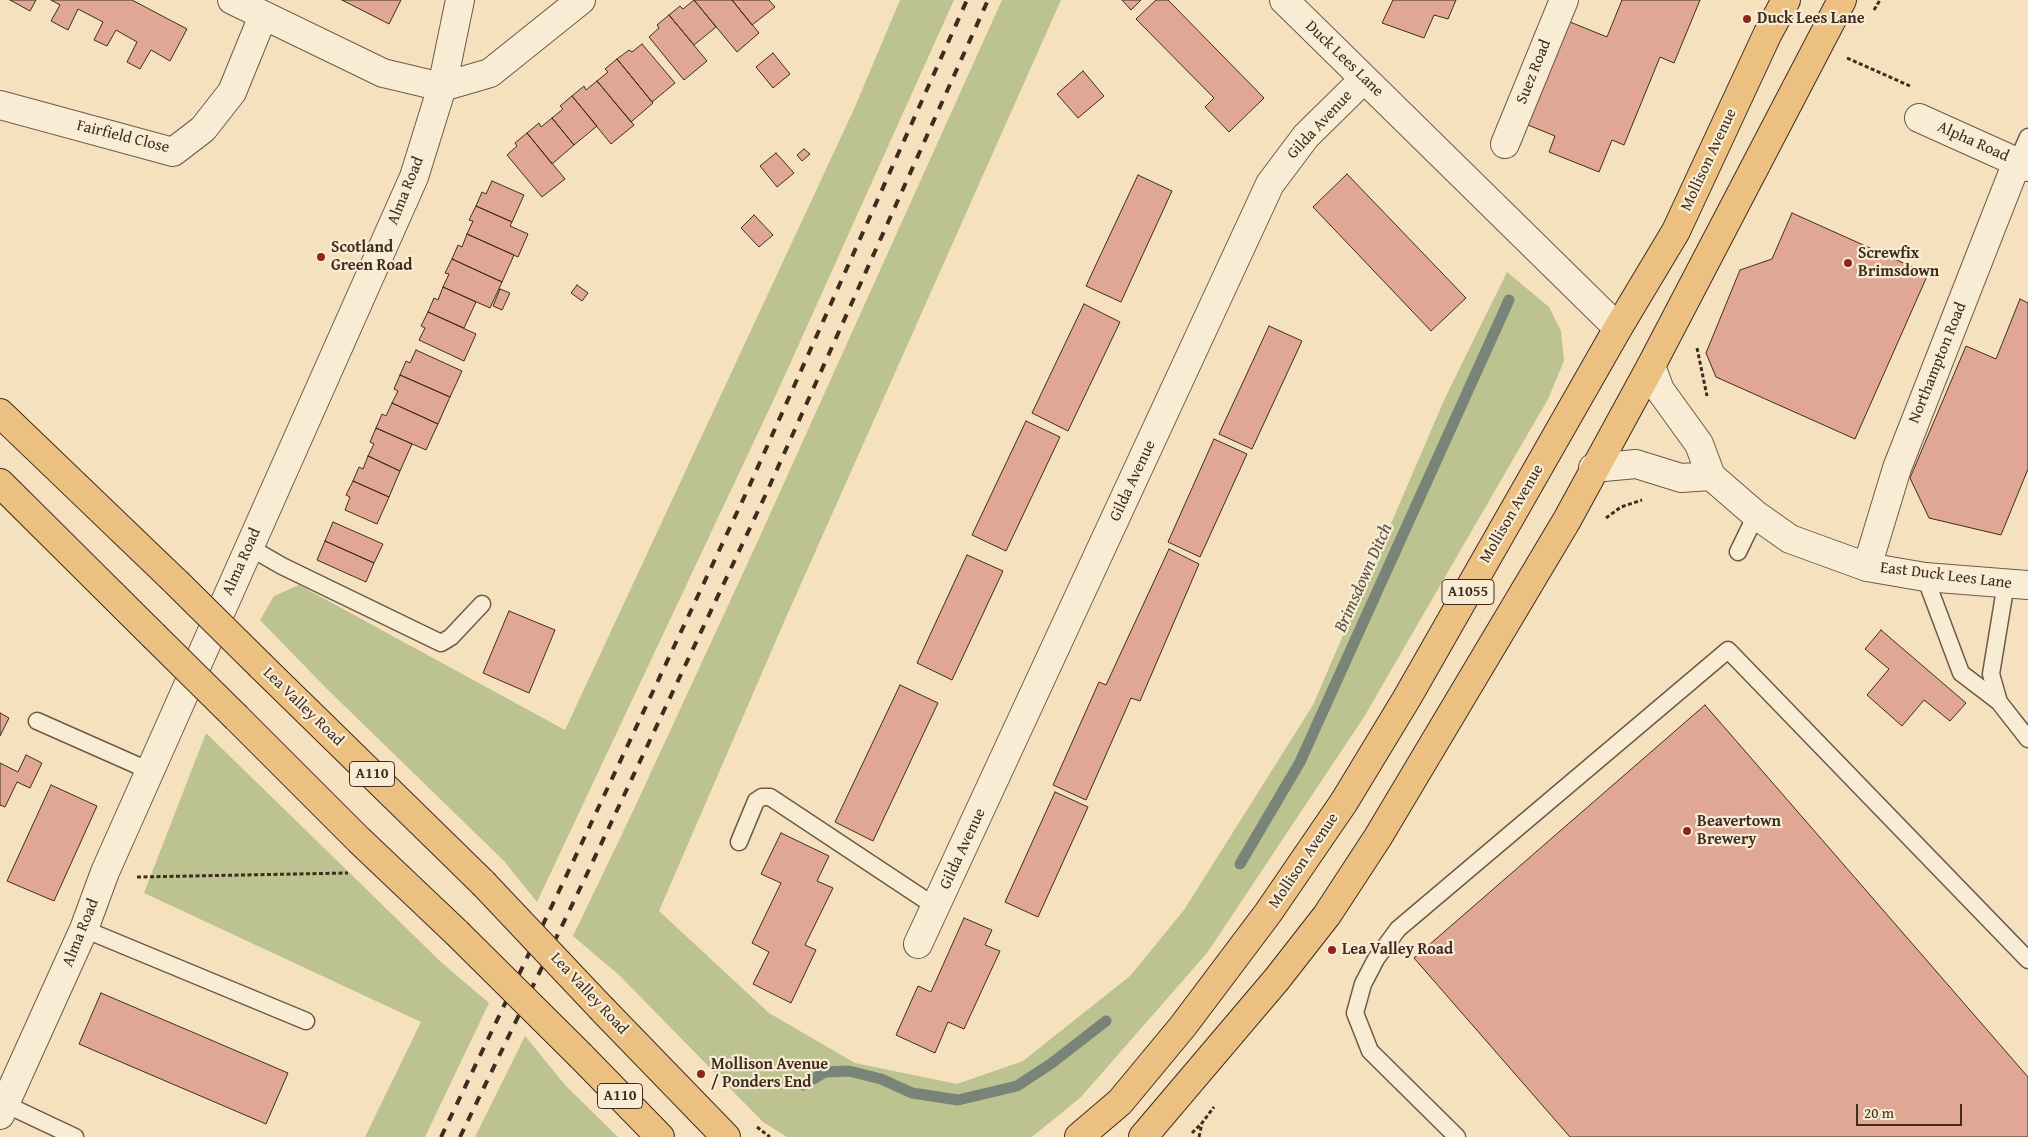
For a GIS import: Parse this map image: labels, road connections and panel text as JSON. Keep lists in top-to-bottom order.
{
  "streets": {
    "main road": [
      "Mollison Avenue",
      "A1055",
      "Lea Valley Road",
      "A110"
    ],
    "street": [
      "Duck Lees Lane",
      "Suez Road",
      "Gilda Avenue",
      "Fairfield Close",
      "Alpha Road",
      "Alma Road",
      "Northampton Road",
      "East Duck Lees Lane"
    ]
  },
  "crossings": [
    ["Duck Lees Lane", "Gilda Avenue"],
    ["Duck Lees Lane", "Mollison Avenue"],
    ["Alpha Road", "Northampton Road"],
    ["Northampton Road", "East Duck Lees Lane"],
    ["East Duck Lees Lane", "A1055"]
  ],
  "water": ["Brimsdown Ditch"],
  "places": [
    "Duck Lees Lane",
    "Scotland Green Road",
    "Screwfix Brimsdown",
    "Beavertown Brewery",
    "Lea Valley Road",
    "Mollison Avenue / Ponders End"
  ],
  "scale_bar": "20 m"
}
